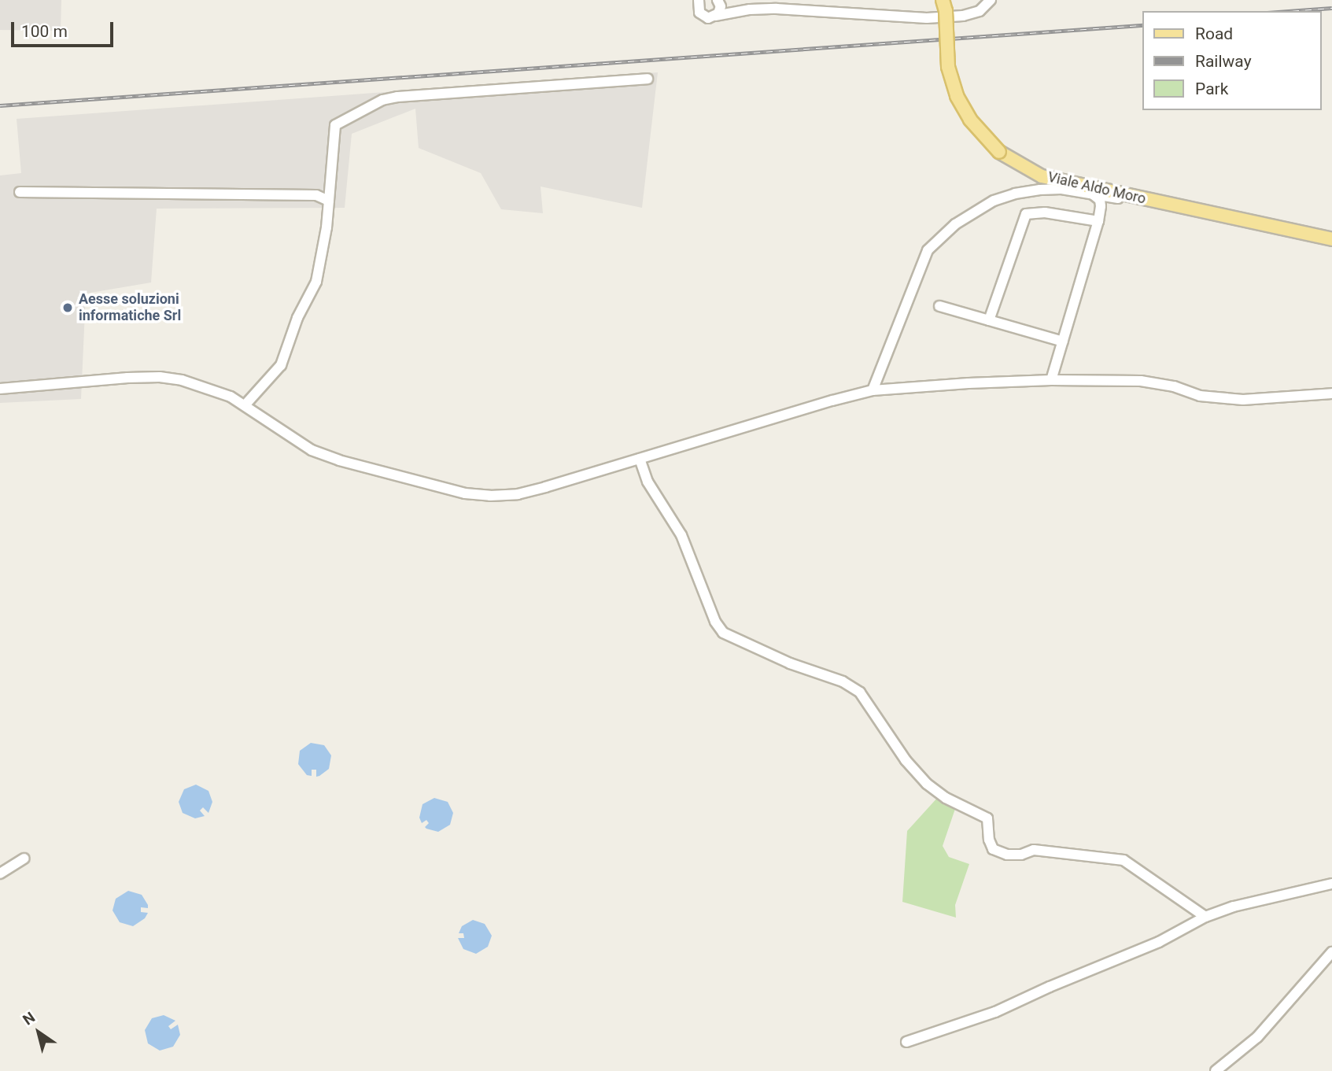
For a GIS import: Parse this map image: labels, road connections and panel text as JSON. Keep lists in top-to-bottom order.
{
  "streets": {
    "main road": ["Viale Aldo Moro"]
  },
  "places": ["Aesse soluzioni informatiche Srl"],
  "legend": ["Road", "Railway", "Park"],
  "scale_bar": "100 m",
  "north": "top left"
}
